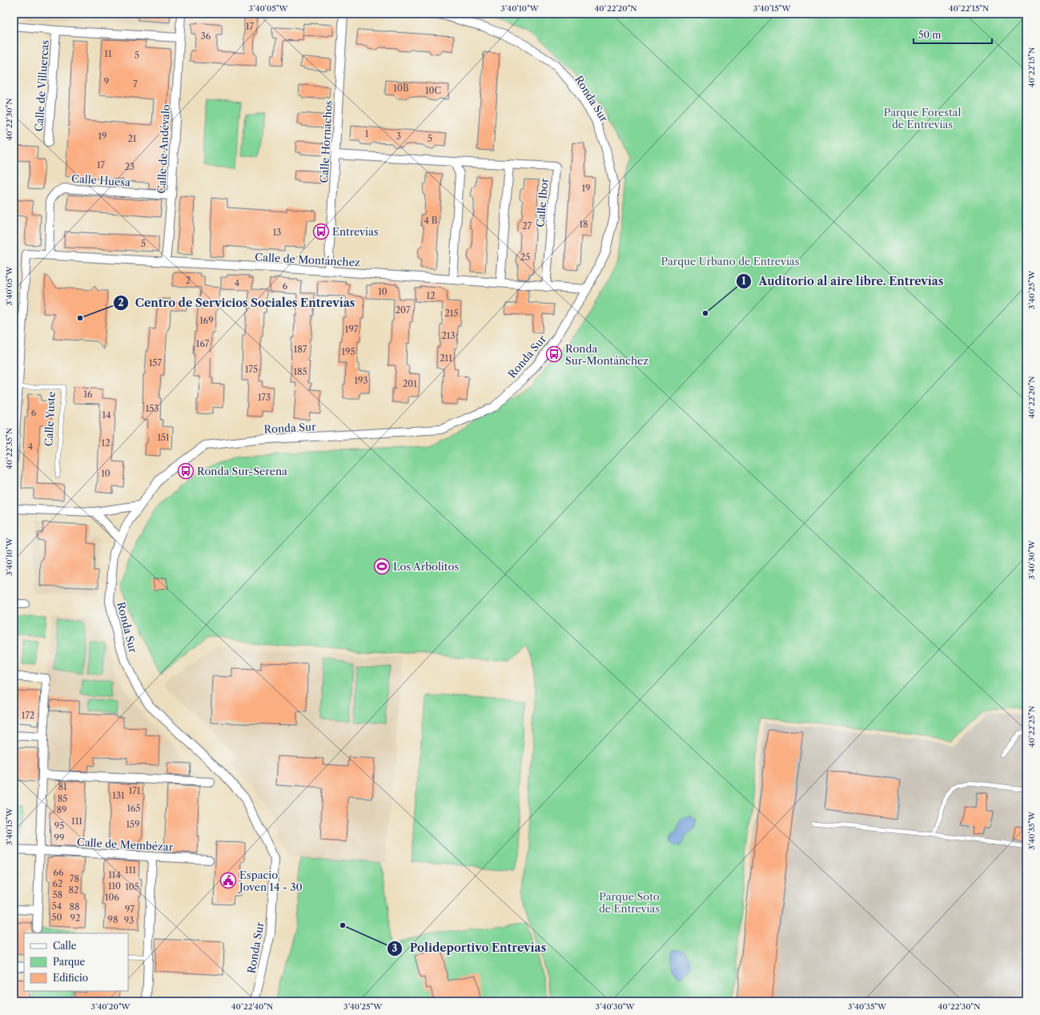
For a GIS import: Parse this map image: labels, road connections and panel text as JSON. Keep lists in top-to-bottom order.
{
  "streets": {
    "street": [
      "Calle de Villuercas",
      "Ronda Sur",
      "Calle Hornachos",
      "Calle de Andévalo",
      "Calle Huesa",
      "Calle Ibor",
      "Calle de Montánchez",
      "Calle de Membézar"
    ],
    "lane": ["Calle Yuste"]
  },
  "crossings": [
    ["Calle de Villuercas", "Calle de Andévalo"],
    ["Ronda Sur", "Calle de Montánchez"],
    ["Calle Hornachos", "Calle Ibor"],
    ["Calle Hornachos", "Calle de Montánchez"],
    ["Calle de Andévalo", "Calle Huesa"],
    ["Calle de Andévalo", "Calle de Montánchez"],
    ["Calle Huesa", "Calle de Montánchez"],
    ["Calle Ibor", "Calle de Montánchez"],
    ["Calle de Montánchez", "Calle Yuste"]
  ],
  "parks": ["Parque Forestal de Entrevías", "Parque Urbano de Entrevías", "Parque Soto de Entrevías"],
  "places": {
    "bus stop": ["Entrevías", "Ronda Sur-Montánchez", "Ronda Sur-Serena"],
    "other": ["Auditorio al aire libre. Entrevías", "Centro de Servicios Sociales Entrevías", "Polideportivo Entrevías"],
    "sports": ["Los Arbolitos"],
    "public building": ["Espacio Joven 14 - 30"]
  },
  "house_numbers": [
    "17",
    "36",
    "11",
    "5",
    "9",
    "7",
    "10B",
    "10C",
    "1",
    "19",
    "3",
    "21",
    "5",
    "17",
    "23",
    "19",
    "4 B",
    "18",
    "27",
    "13",
    "5",
    "25",
    "2",
    "4",
    "6",
    "10",
    "12",
    "207",
    "215",
    "169",
    "197",
    "213",
    "167",
    "187",
    "195",
    "211",
    "157",
    "175",
    "185",
    "193",
    "201",
    "16",
    "173",
    "153",
    "6",
    "14",
    "151",
    "12",
    "4",
    "10",
    "172",
    "81",
    "171",
    "131",
    "85",
    "165",
    "89",
    "111",
    "159",
    "95",
    "99",
    "111",
    "66",
    "114",
    "78",
    "62",
    "110",
    "105",
    "82",
    "58",
    "106",
    "54",
    "88",
    "97",
    "50",
    "92",
    "98",
    "93"
  ],
  "legend": ["Calle", "Parque", "Edificio"],
  "scale_bar": "50 m",
  "coordinates": [
    "3°40'05\"W",
    "3°40'10\"W",
    "40°22'20\"N",
    "3°40'15\"W",
    "40°22'15\"N",
    "40°22'30\"N",
    "3°40'25\"W",
    "40°22'35\"N",
    "3°40'30\"W",
    "40°22'25\"N",
    "3°40'35\"W",
    "3°40'20\"W",
    "40°22'40\"N"
  ]
}
